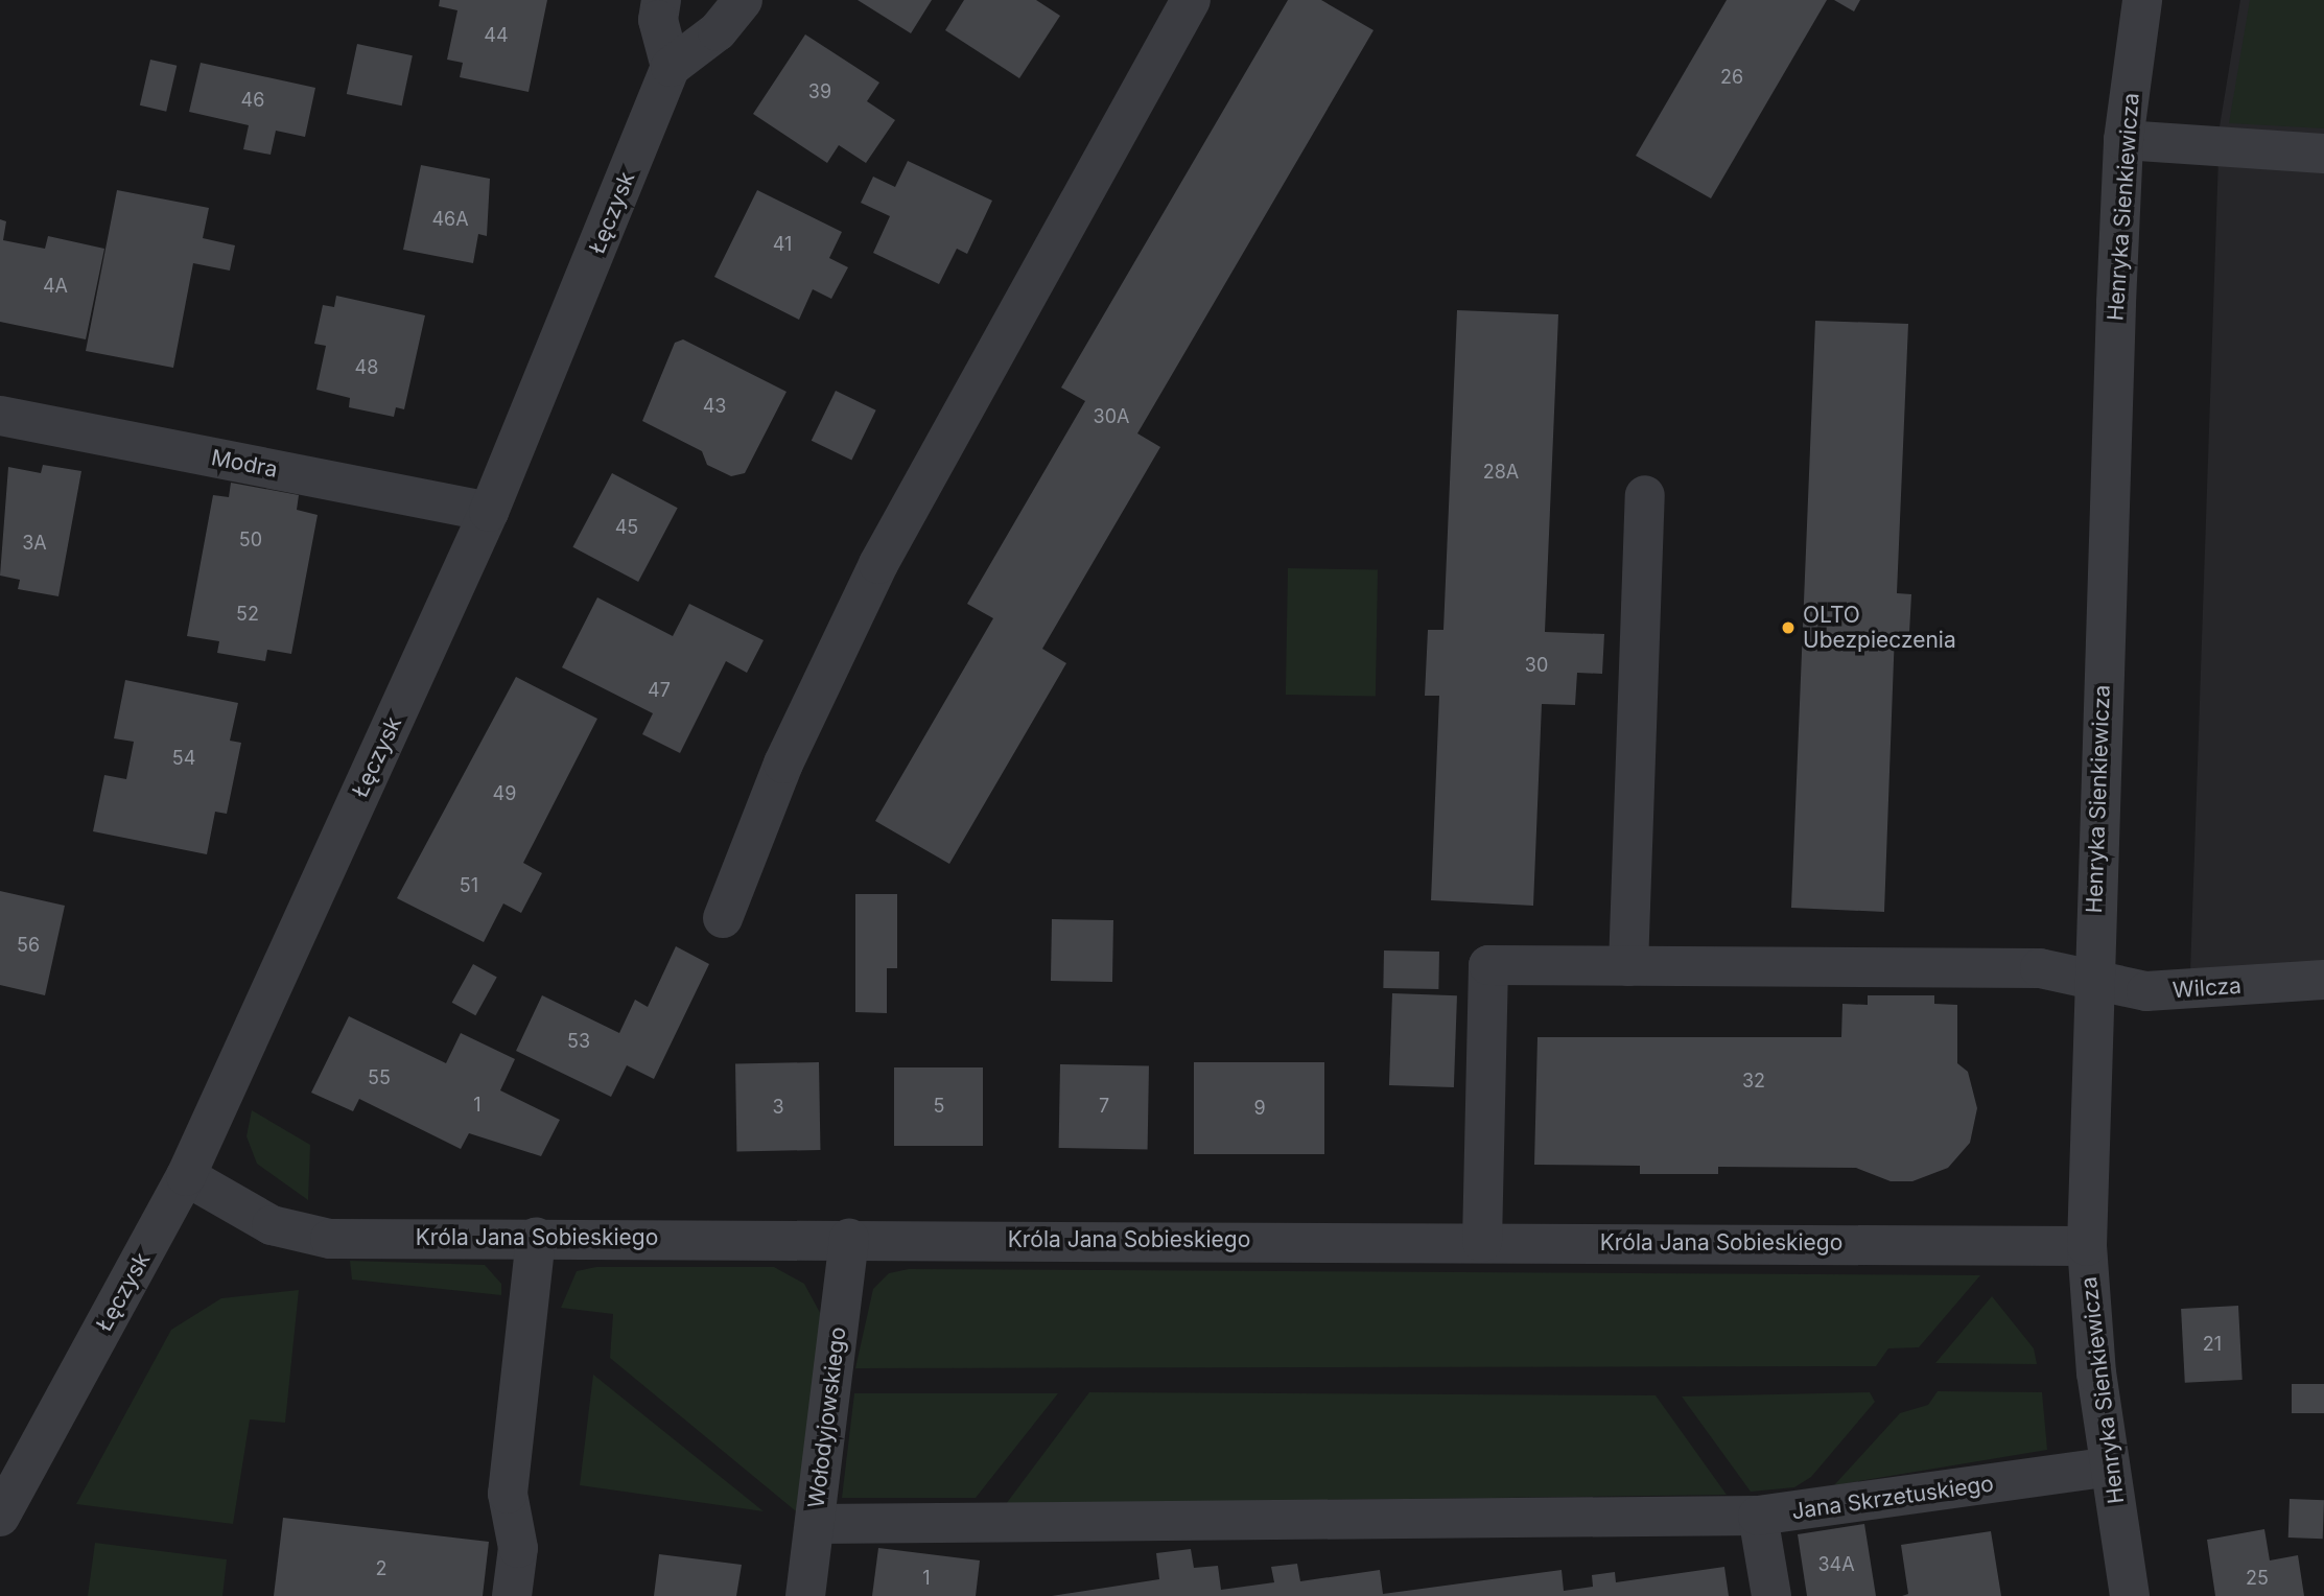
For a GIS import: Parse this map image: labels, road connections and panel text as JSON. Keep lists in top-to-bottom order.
{
  "streets": {
    "street": [
      "Henryka Sienkiewicza",
      "Łęczysk",
      "Modra",
      "Wilcza",
      "Króla Jana Sobieskiego",
      "Wołodyjowskiego",
      "Jana Skrzetuskiego"
    ]
  },
  "crossings": [
    ["Henryka Sienkiewicza", "Wilcza"],
    ["Henryka Sienkiewicza", "Króla Jana Sobieskiego"],
    ["Henryka Sienkiewicza", "Jana Skrzetuskiego"],
    ["Łęczysk", "Modra"],
    ["Łęczysk", "Króla Jana Sobieskiego"],
    ["Wilcza", "Króla Jana Sobieskiego"],
    ["Króla Jana Sobieskiego", "Wołodyjowskiego"],
    ["Wołodyjowskiego", "Jana Skrzetuskiego"]
  ],
  "places": ["OLTO Ubezpieczenia"],
  "house_numbers": [
    "44",
    "26",
    "39",
    "46",
    "46A",
    "41",
    "4A",
    "48",
    "43",
    "30A",
    "28A",
    "45",
    "50",
    "3A",
    "52",
    "30",
    "47",
    "54",
    "49",
    "51",
    "56",
    "53",
    "55",
    "32",
    "1",
    "5",
    "7",
    "3",
    "9",
    "21",
    "34A",
    "2",
    "1",
    "25"
  ]
}
